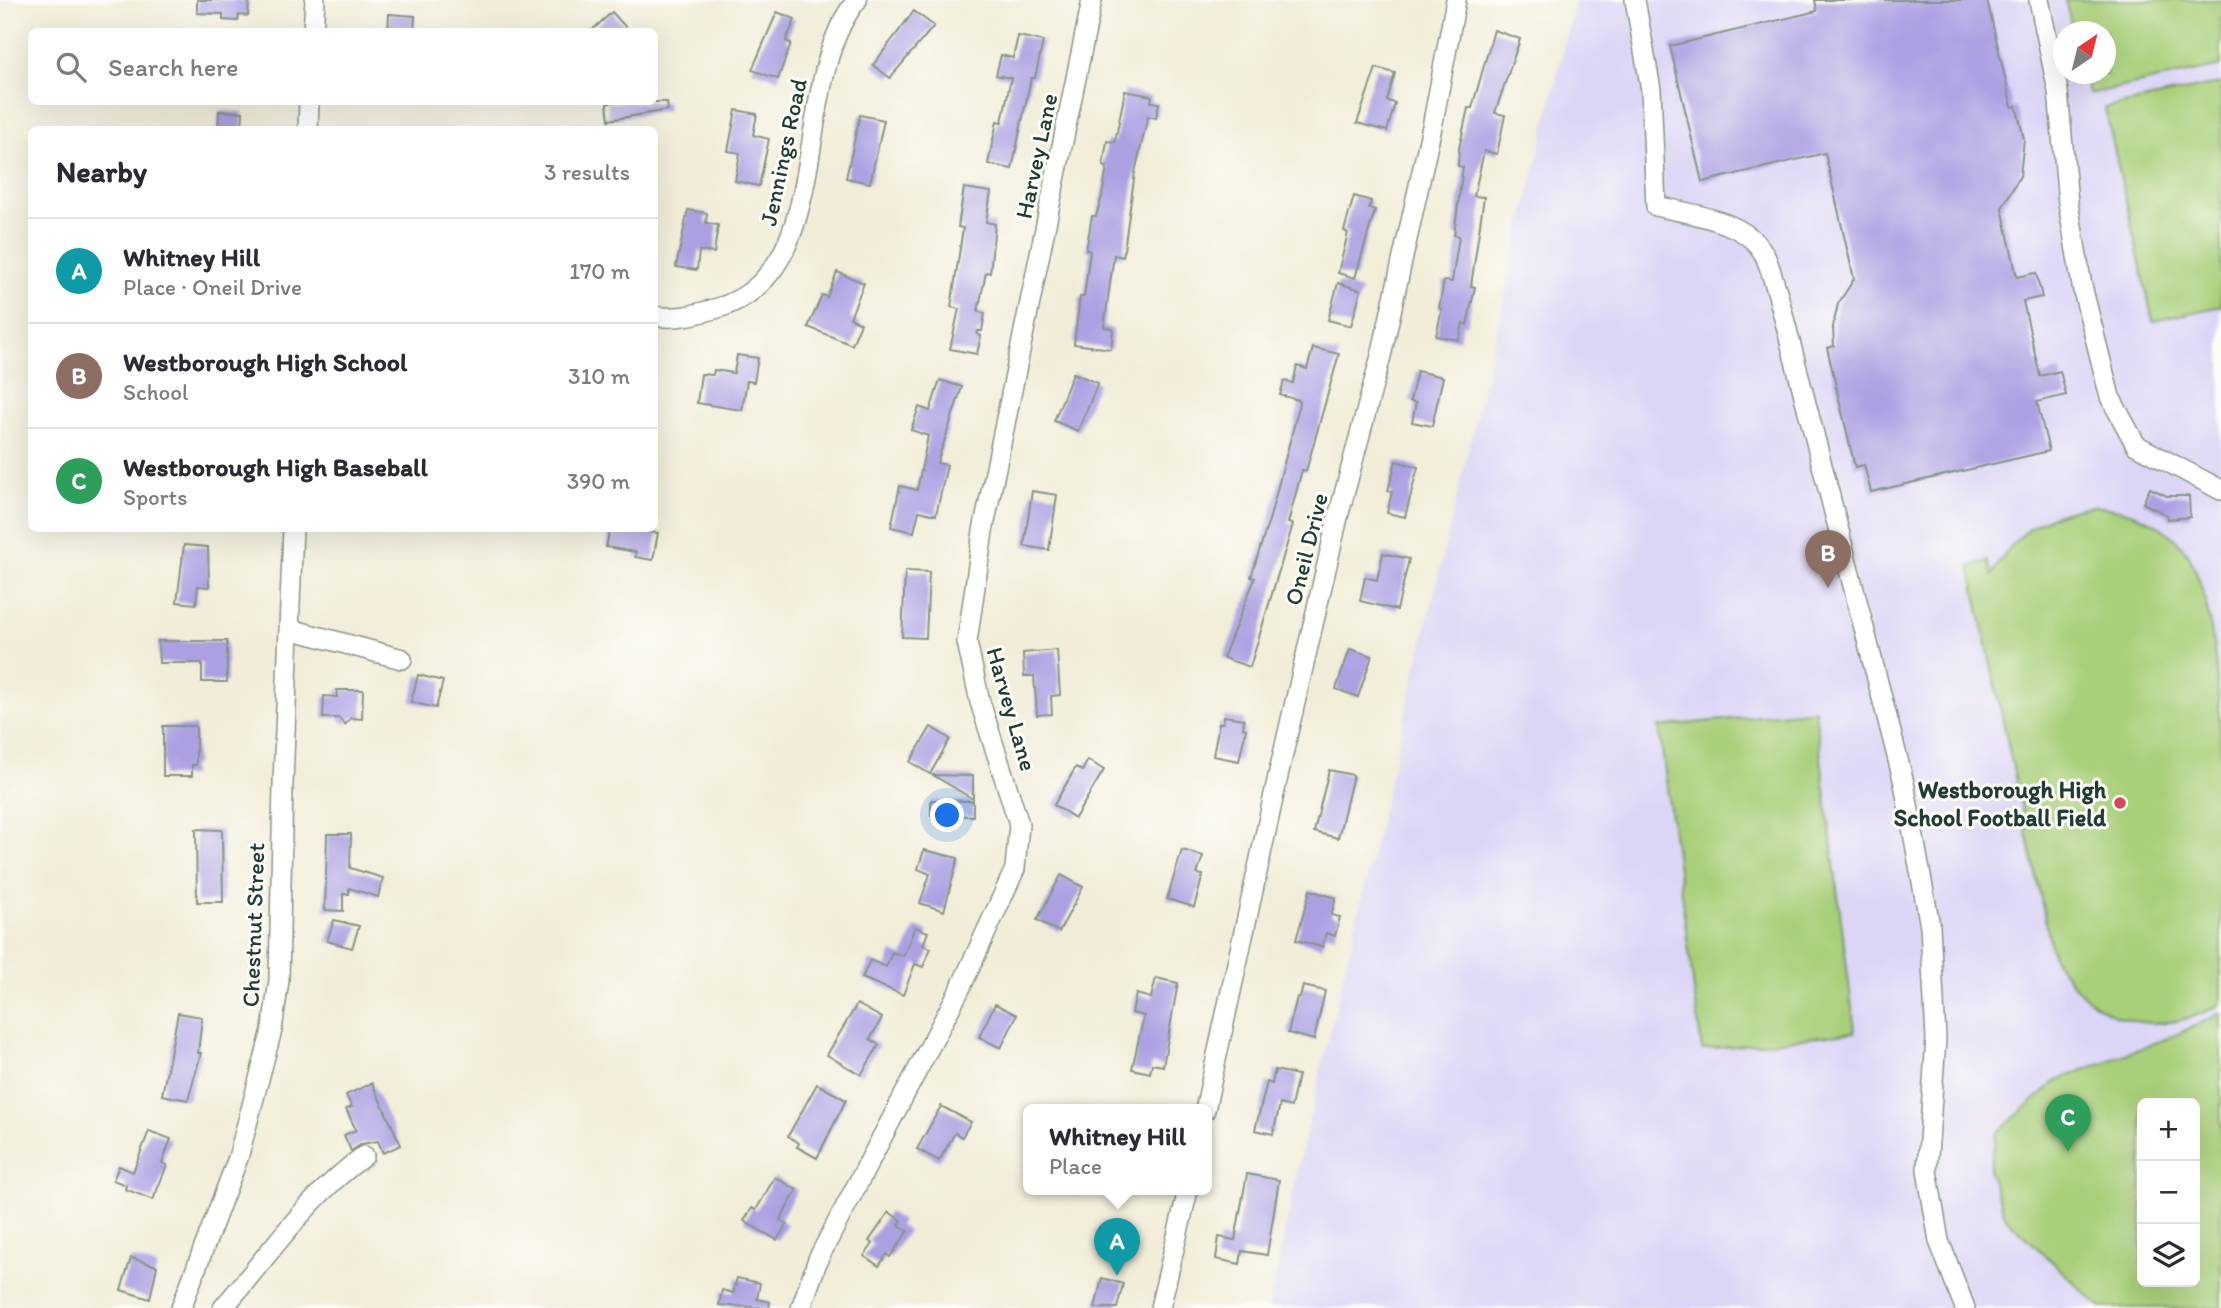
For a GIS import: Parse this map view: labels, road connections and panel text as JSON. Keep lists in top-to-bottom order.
{
  "streets": {
    "street": [
      "Jennings Road",
      "Harvey Lane",
      "Oneil Drive",
      "Chestnut Street"
    ]
  },
  "places": ["Westborough High School Football Field"],
  "north": "top right",
  "page": {
    "search": "Search here",
    "heading": ["Nearby", "3 results"],
    "list": [
      {
        "mark": "A",
        "name": "Whitney Hill",
        "note": "Place · Oneil Drive",
        "value": "170 m"
      },
      {
        "mark": "B",
        "name": "Westborough High School",
        "note": "School",
        "value": "310 m"
      },
      {
        "mark": "C",
        "name": "Westborough High Baseball",
        "note": "Sports",
        "value": "390 m"
      }
    ],
    "pins": ["B", "C", "A"],
    "map_buttons": ["+", "−"],
    "popup": ["Whitney Hill", "Place"]
  }
}
